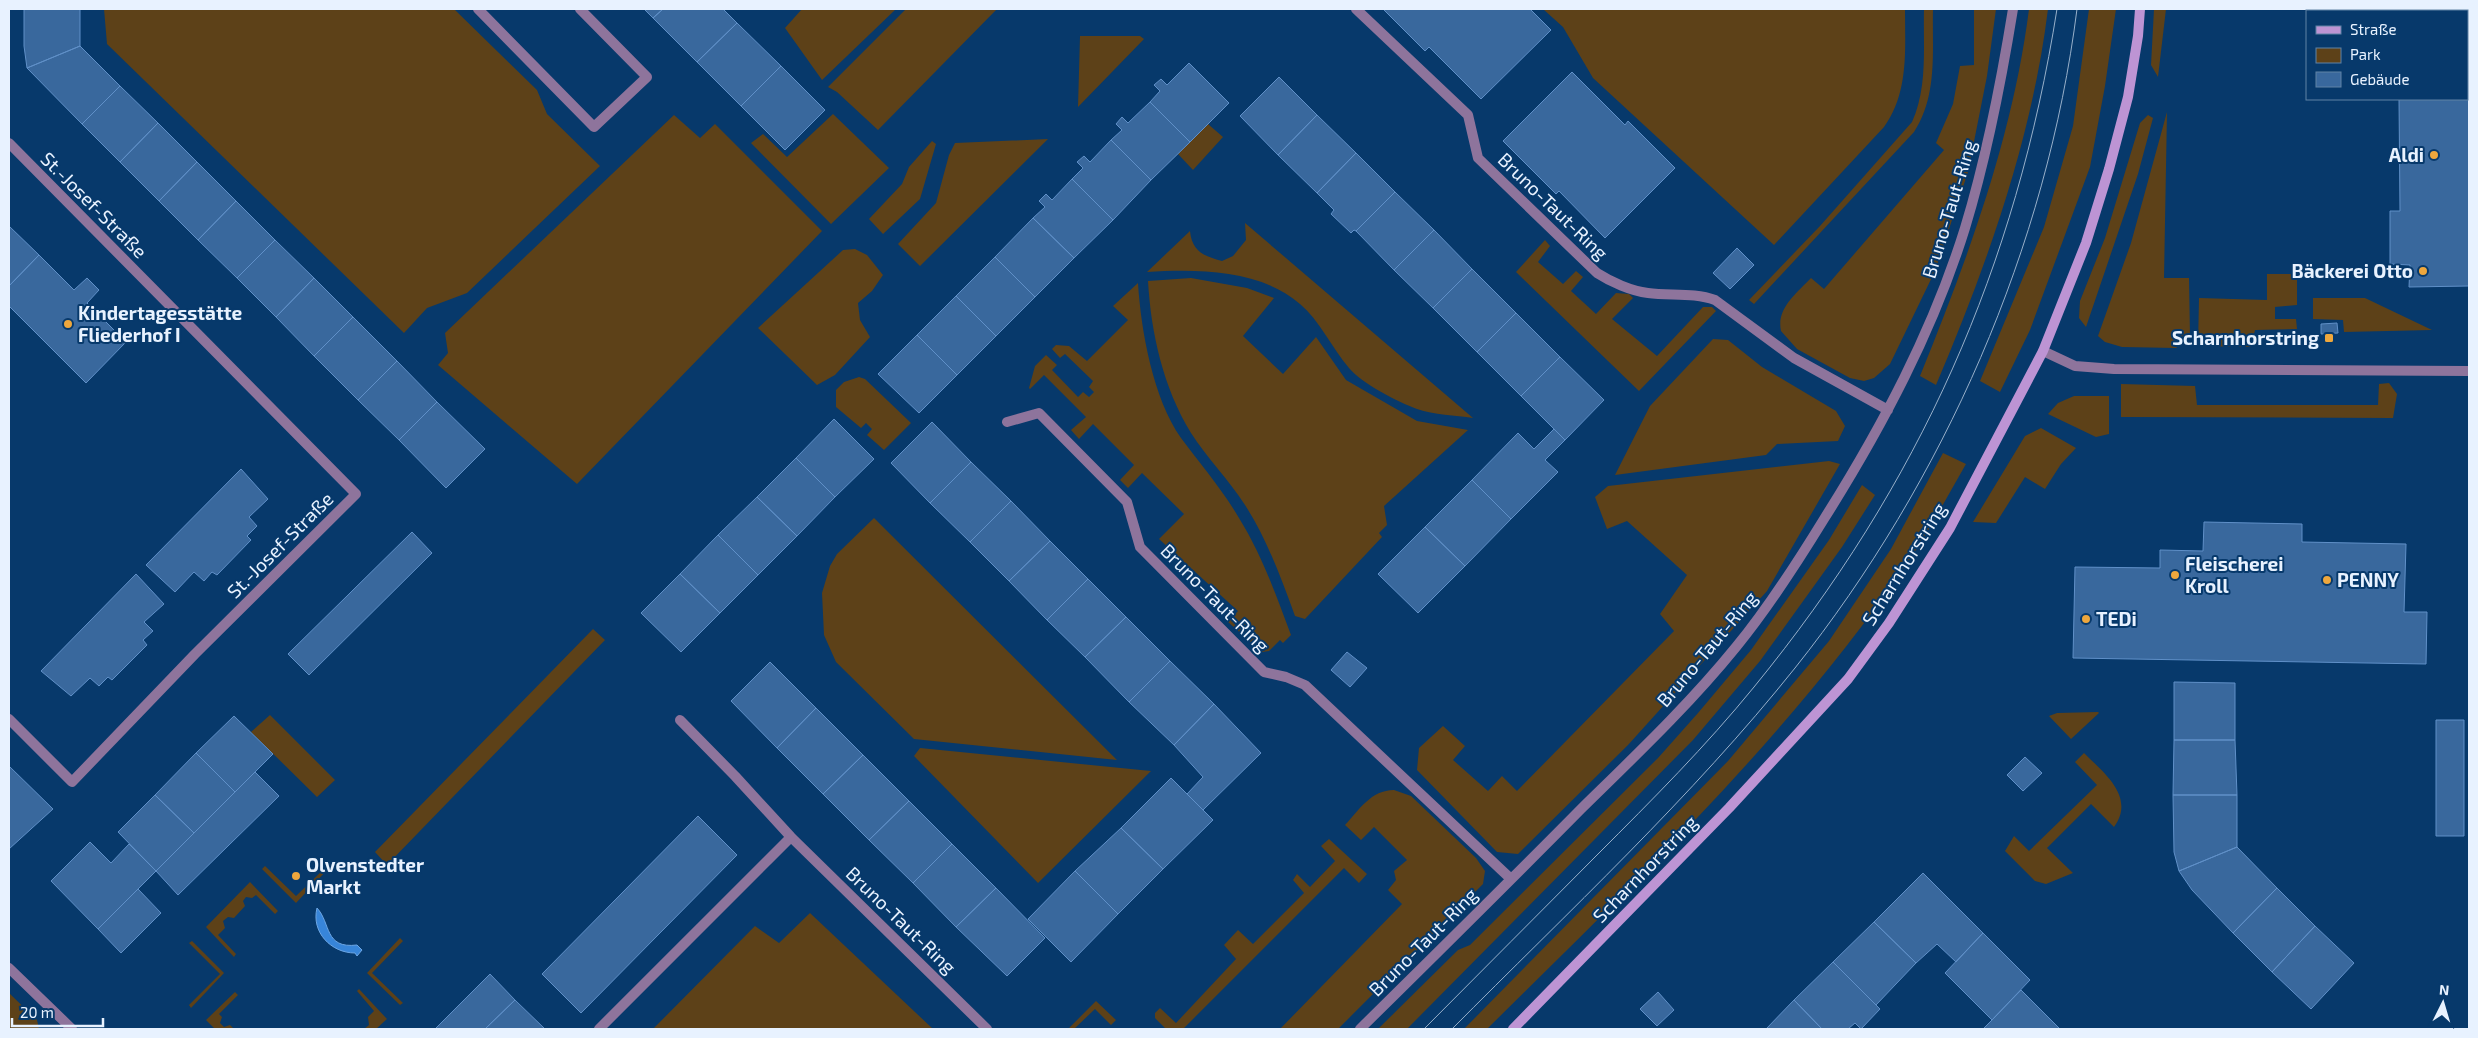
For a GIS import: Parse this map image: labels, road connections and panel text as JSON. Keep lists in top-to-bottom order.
{
  "streets": {
    "street": ["St.-Josef-Straße", "Bruno-Taut-Ring", "Scharnhorstring"]
  },
  "places": {
    "other": [
      "Aldi",
      "Bäckerei Otto",
      "Kindertagesstätte Fliederhof I",
      "Fleischerei Kroll",
      "PENNY",
      "TEDi",
      "Olvenstedter Markt"
    ],
    "transit": ["Scharnhorstring"]
  },
  "legend": ["Straße", "Park", "Gebäude"],
  "scale_bar": "20 m",
  "north": "top"
}
